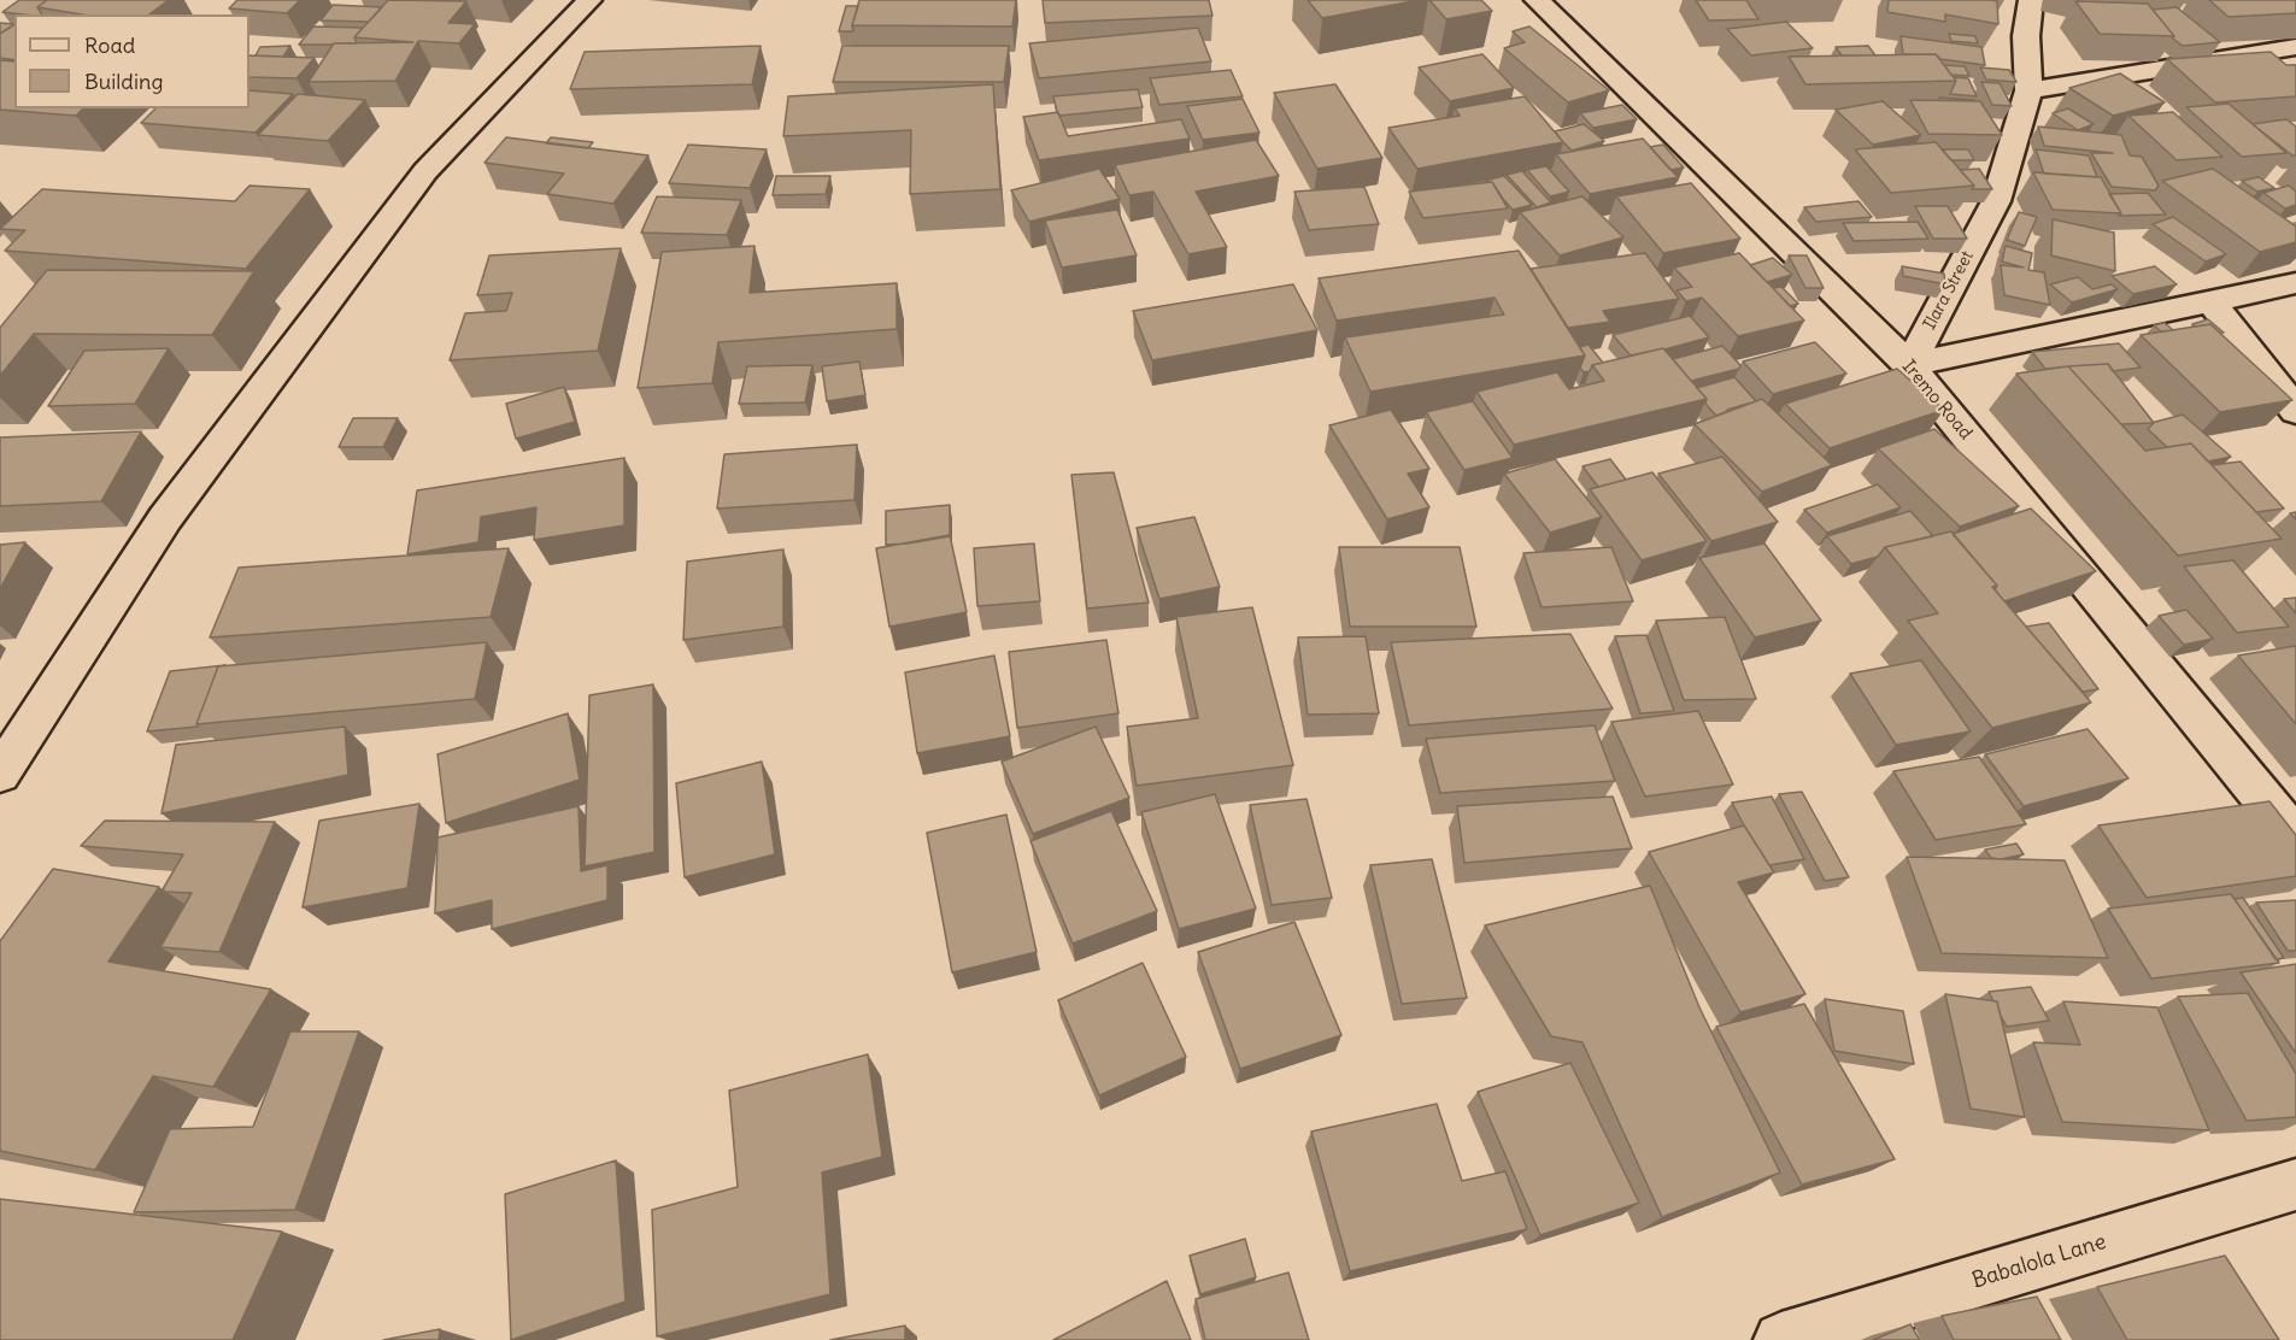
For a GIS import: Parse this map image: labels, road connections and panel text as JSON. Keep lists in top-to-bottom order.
{
  "streets": {
    "street": ["Ilara Street", "Iremo Road", "Babalola Lane"]
  },
  "crossings": [
    ["Ilara Street", "Iremo Road"]
  ],
  "legend": ["Road", "Building"]
}
